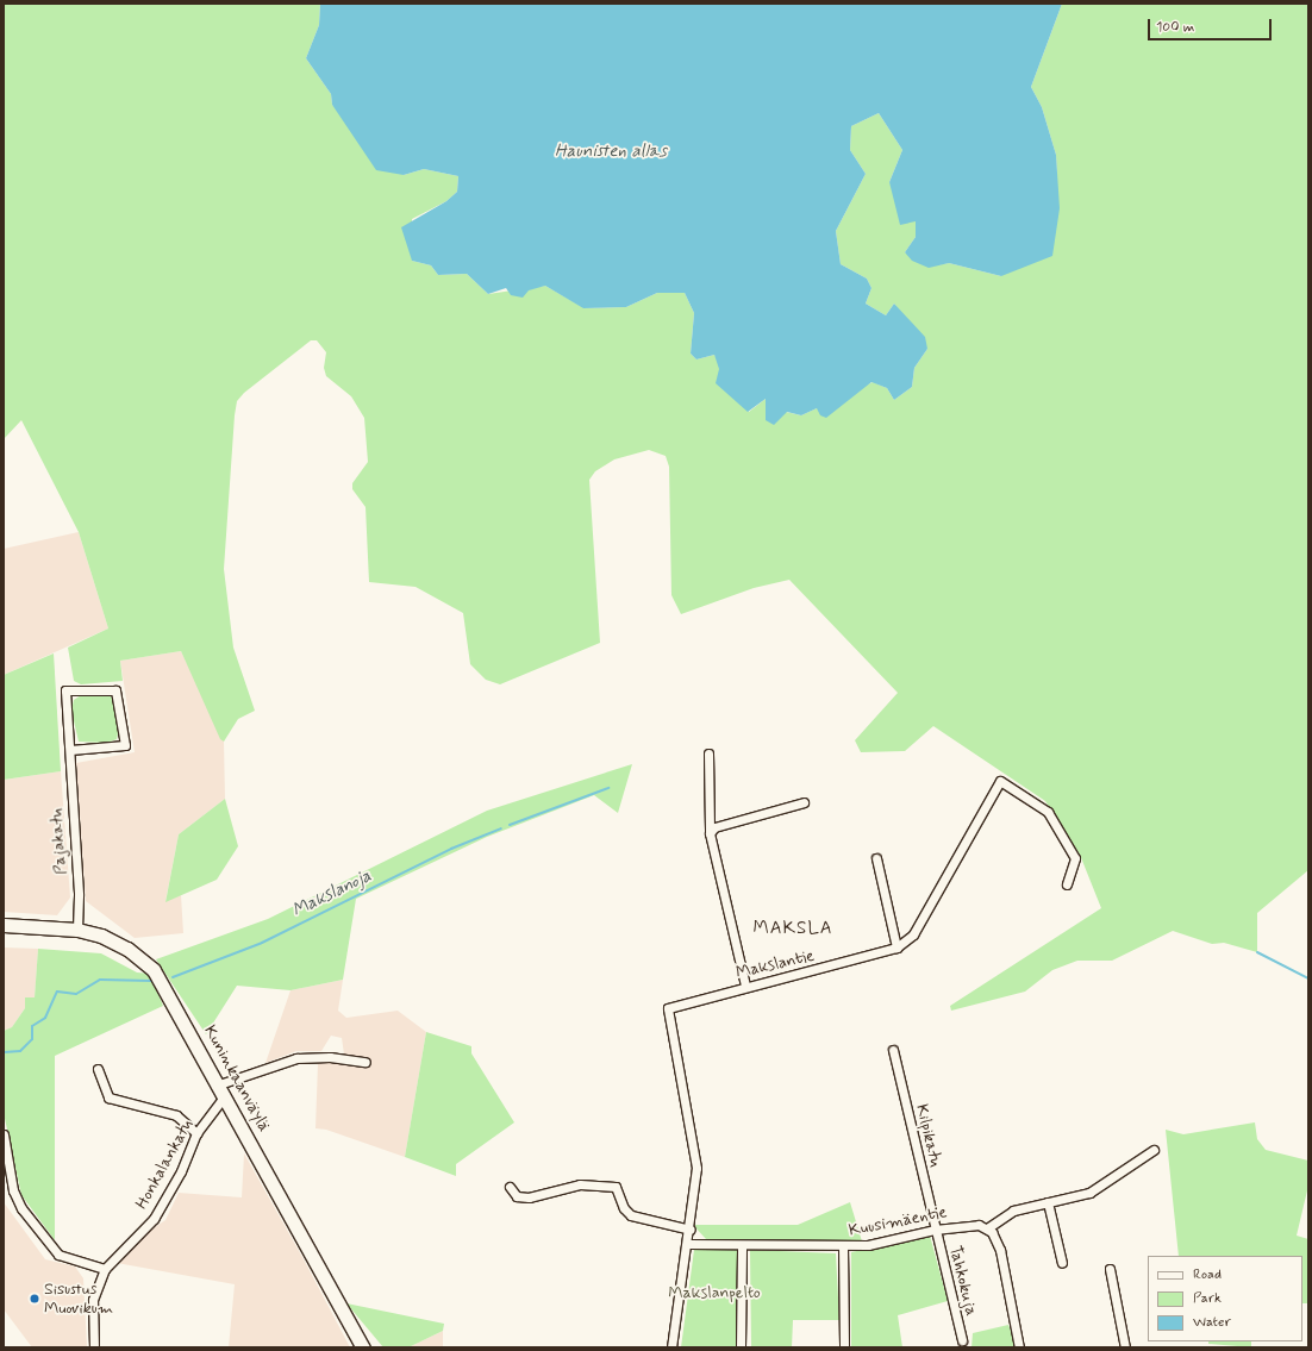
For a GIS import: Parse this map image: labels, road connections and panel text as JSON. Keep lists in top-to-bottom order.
{
  "streets": {
    "street": [
      "Pajakatu",
      "Makslantie",
      "Kuninkaanväylä",
      "Kilpikatu",
      "Honkalankatu",
      "Kuusimäentie",
      "Tahkokuja"
    ]
  },
  "crossings": [
    ["Pajakatu", "Kuninkaanväylä"],
    ["Makslantie", "Kuusimäentie"],
    ["Kuninkaanväylä", "Honkalankatu"],
    ["Kilpikatu", "Kuusimäentie"],
    ["Kilpikatu", "Tahkokuja"],
    ["Kuusimäentie", "Tahkokuja"]
  ],
  "districts": ["MAKSLA"],
  "water": ["Haunisten allas", "Makslanoja"],
  "parks": ["Makslanpelto"],
  "places": ["Sisustus Muovikum"],
  "legend": ["Road", "Park", "Water"],
  "scale_bar": "100 m"
}
